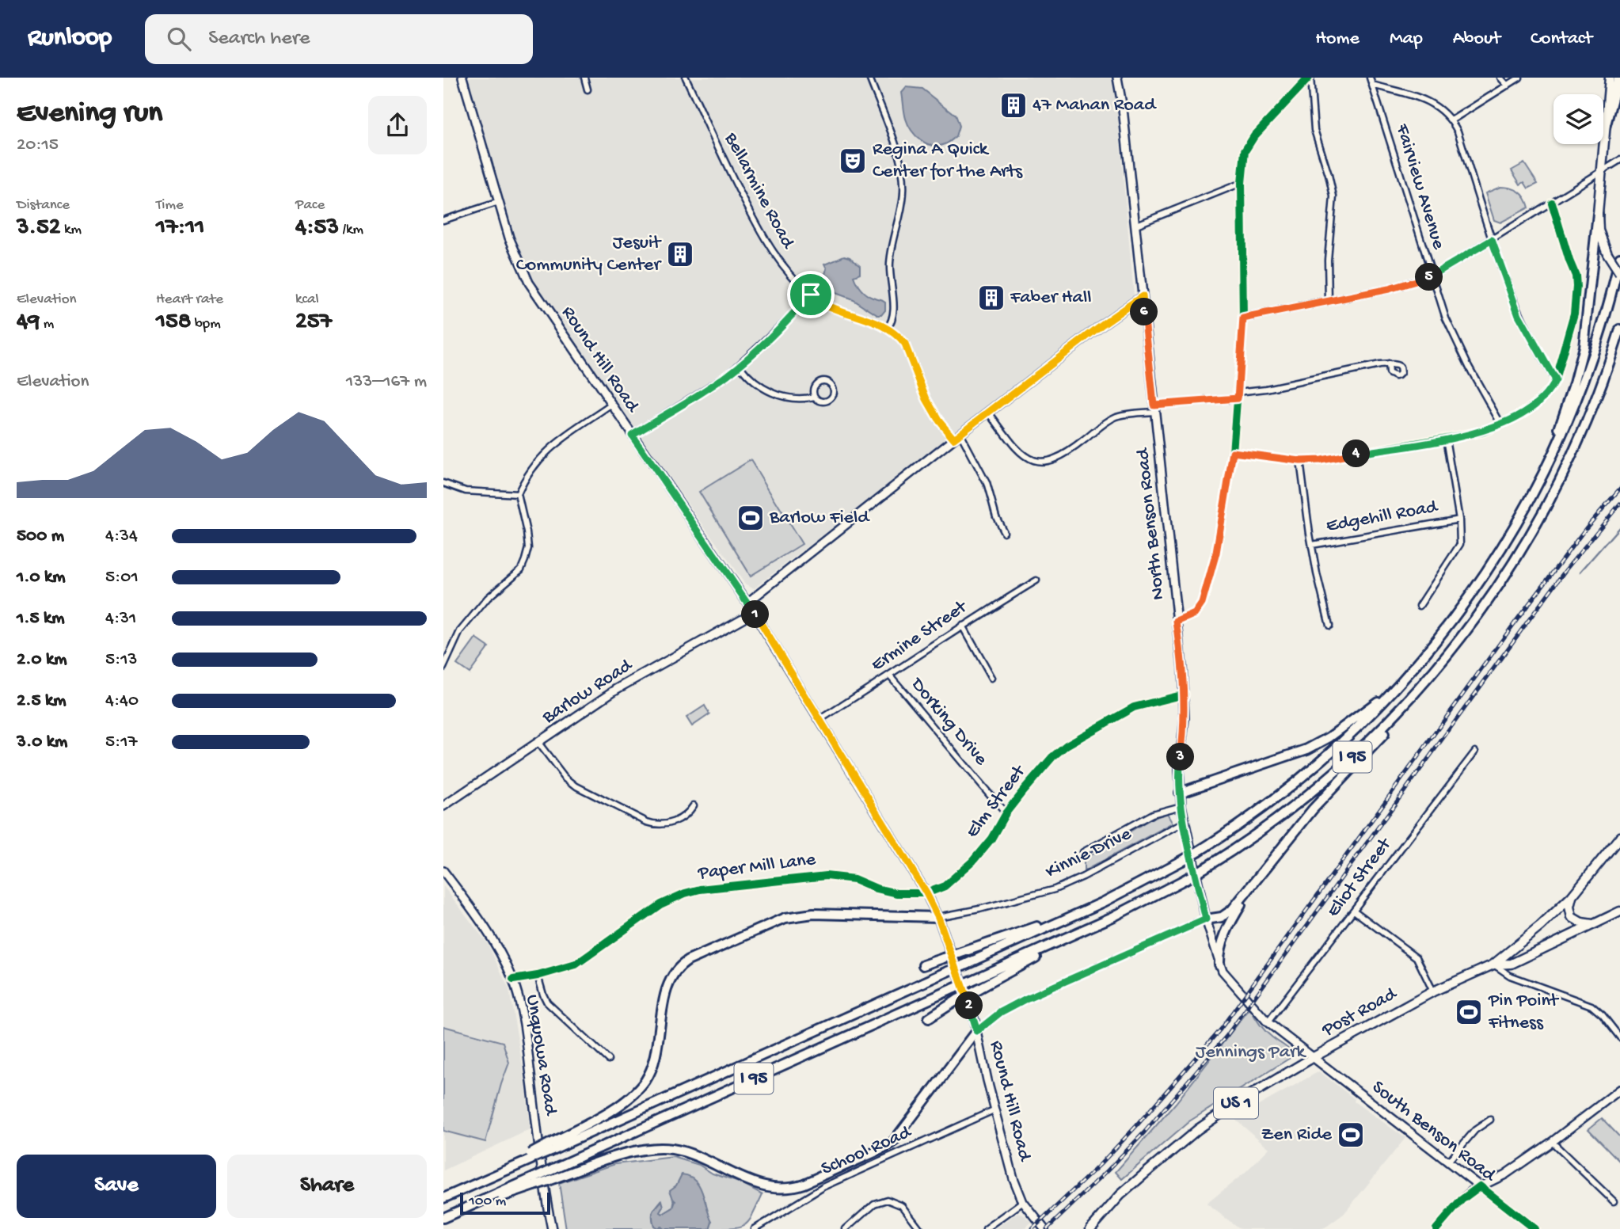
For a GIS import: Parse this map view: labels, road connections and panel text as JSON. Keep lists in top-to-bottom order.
{
  "streets": {
    "highway": ["I 95"],
    "main road": [
      "Round Hill Road",
      "North Benson Road",
      "Barlow Road",
      "Post Road",
      "Unquowa Road",
      "US 1",
      "South Benson Road"
    ],
    "street": [
      "Fairview Avenue",
      "Bellarmine Road",
      "Edgehill Road",
      "Ermine Street",
      "Dorking Drive",
      "Elm Street",
      "Kinnie Drive",
      "Paper Mill Lane",
      "Eliot Street",
      "School Road"
    ]
  },
  "crossings": [
    ["Round Hill Road", "Ermine Street"],
    ["Round Hill Road", "Barlow Road"],
    ["Round Hill Road", "Elm Street"],
    ["Round Hill Road", "Kinnie Drive"],
    ["Round Hill Road", "Paper Mill Lane"],
    ["Round Hill Road", "School Road"],
    ["North Benson Road", "Elm Street"],
    ["North Benson Road", "Kinnie Drive"],
    ["North Benson Road", "Eliot Street"],
    ["North Benson Road", "Post Road"],
    ["North Benson Road", "South Benson Road"],
    ["Ermine Street", "Dorking Drive"],
    ["Dorking Drive", "Elm Street"],
    ["Elm Street", "Paper Mill Lane"],
    ["Paper Mill Lane", "Unquowa Road"],
    ["Post Road", "US 1"],
    ["Post Road", "South Benson Road"]
  ],
  "parks": ["Jennings Park"],
  "places": {
    "building": ["47 Mahan Road", "Jesuit Community Center", "Faber Hall"],
    "theatre": ["Regina A Quick Center for the Arts"],
    "sports": ["Barlow Field", "Pin Point Fitness", "Zen Ride"]
  },
  "scale_bar": "100 m",
  "page": {
    "header": "Runloop",
    "search": "Search here",
    "nav": [
      "Home",
      "Map",
      "About",
      "Contact"
    ],
    "heading": ["Evening run", "20:15"],
    "stats": [
      ["Distance", "3.52 km"],
      ["Time", "17:11"],
      ["Pace", "4:53 /km"],
      ["Elevation", "49 m"],
      ["Heart rate", "158 bpm"],
      ["kcal", "257"]
    ],
    "pins": [
      "5",
      "6",
      "4",
      "1",
      "3",
      "2"
    ],
    "chart": ["Elevation", "133–167 m"],
    "list": [
      {
        "name": "500 m",
        "note": "4:34"
      },
      {
        "name": "1.0 km",
        "note": "5:01"
      },
      {
        "name": "1.5 km",
        "note": "4:31"
      },
      {
        "name": "2.0 km",
        "note": "5:13"
      },
      {
        "name": "2.5 km",
        "note": "4:40"
      },
      {
        "name": "3.0 km",
        "note": "5:17"
      }
    ],
    "buttons": ["Save", "Share"],
    "scale": "100 m"
  }
}
